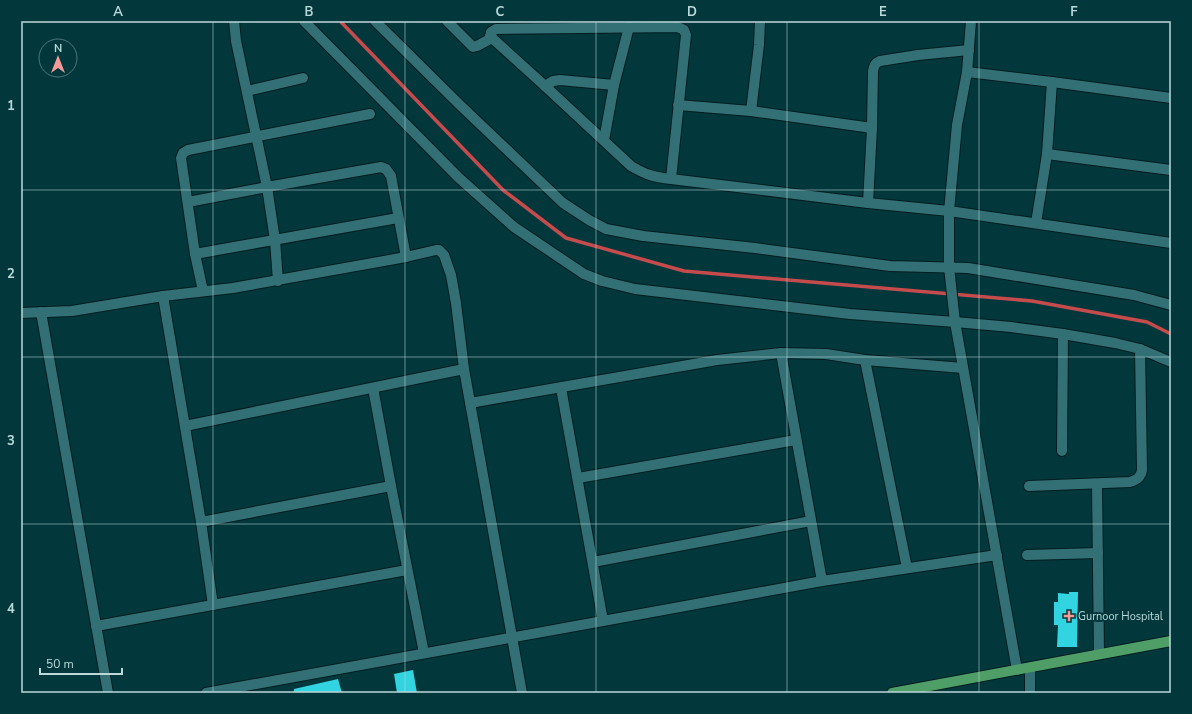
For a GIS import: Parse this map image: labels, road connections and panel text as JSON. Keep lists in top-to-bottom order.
{
  "places": {
    "health": ["Gurnoor Hospital"]
  },
  "scale_bar": "50 m",
  "north": "top",
  "grid": {
    "columns": [
      "A",
      "B",
      "C",
      "D",
      "E",
      "F"
    ],
    "rows": [
      "1",
      "2",
      "3",
      "4"
    ]
  }
}
